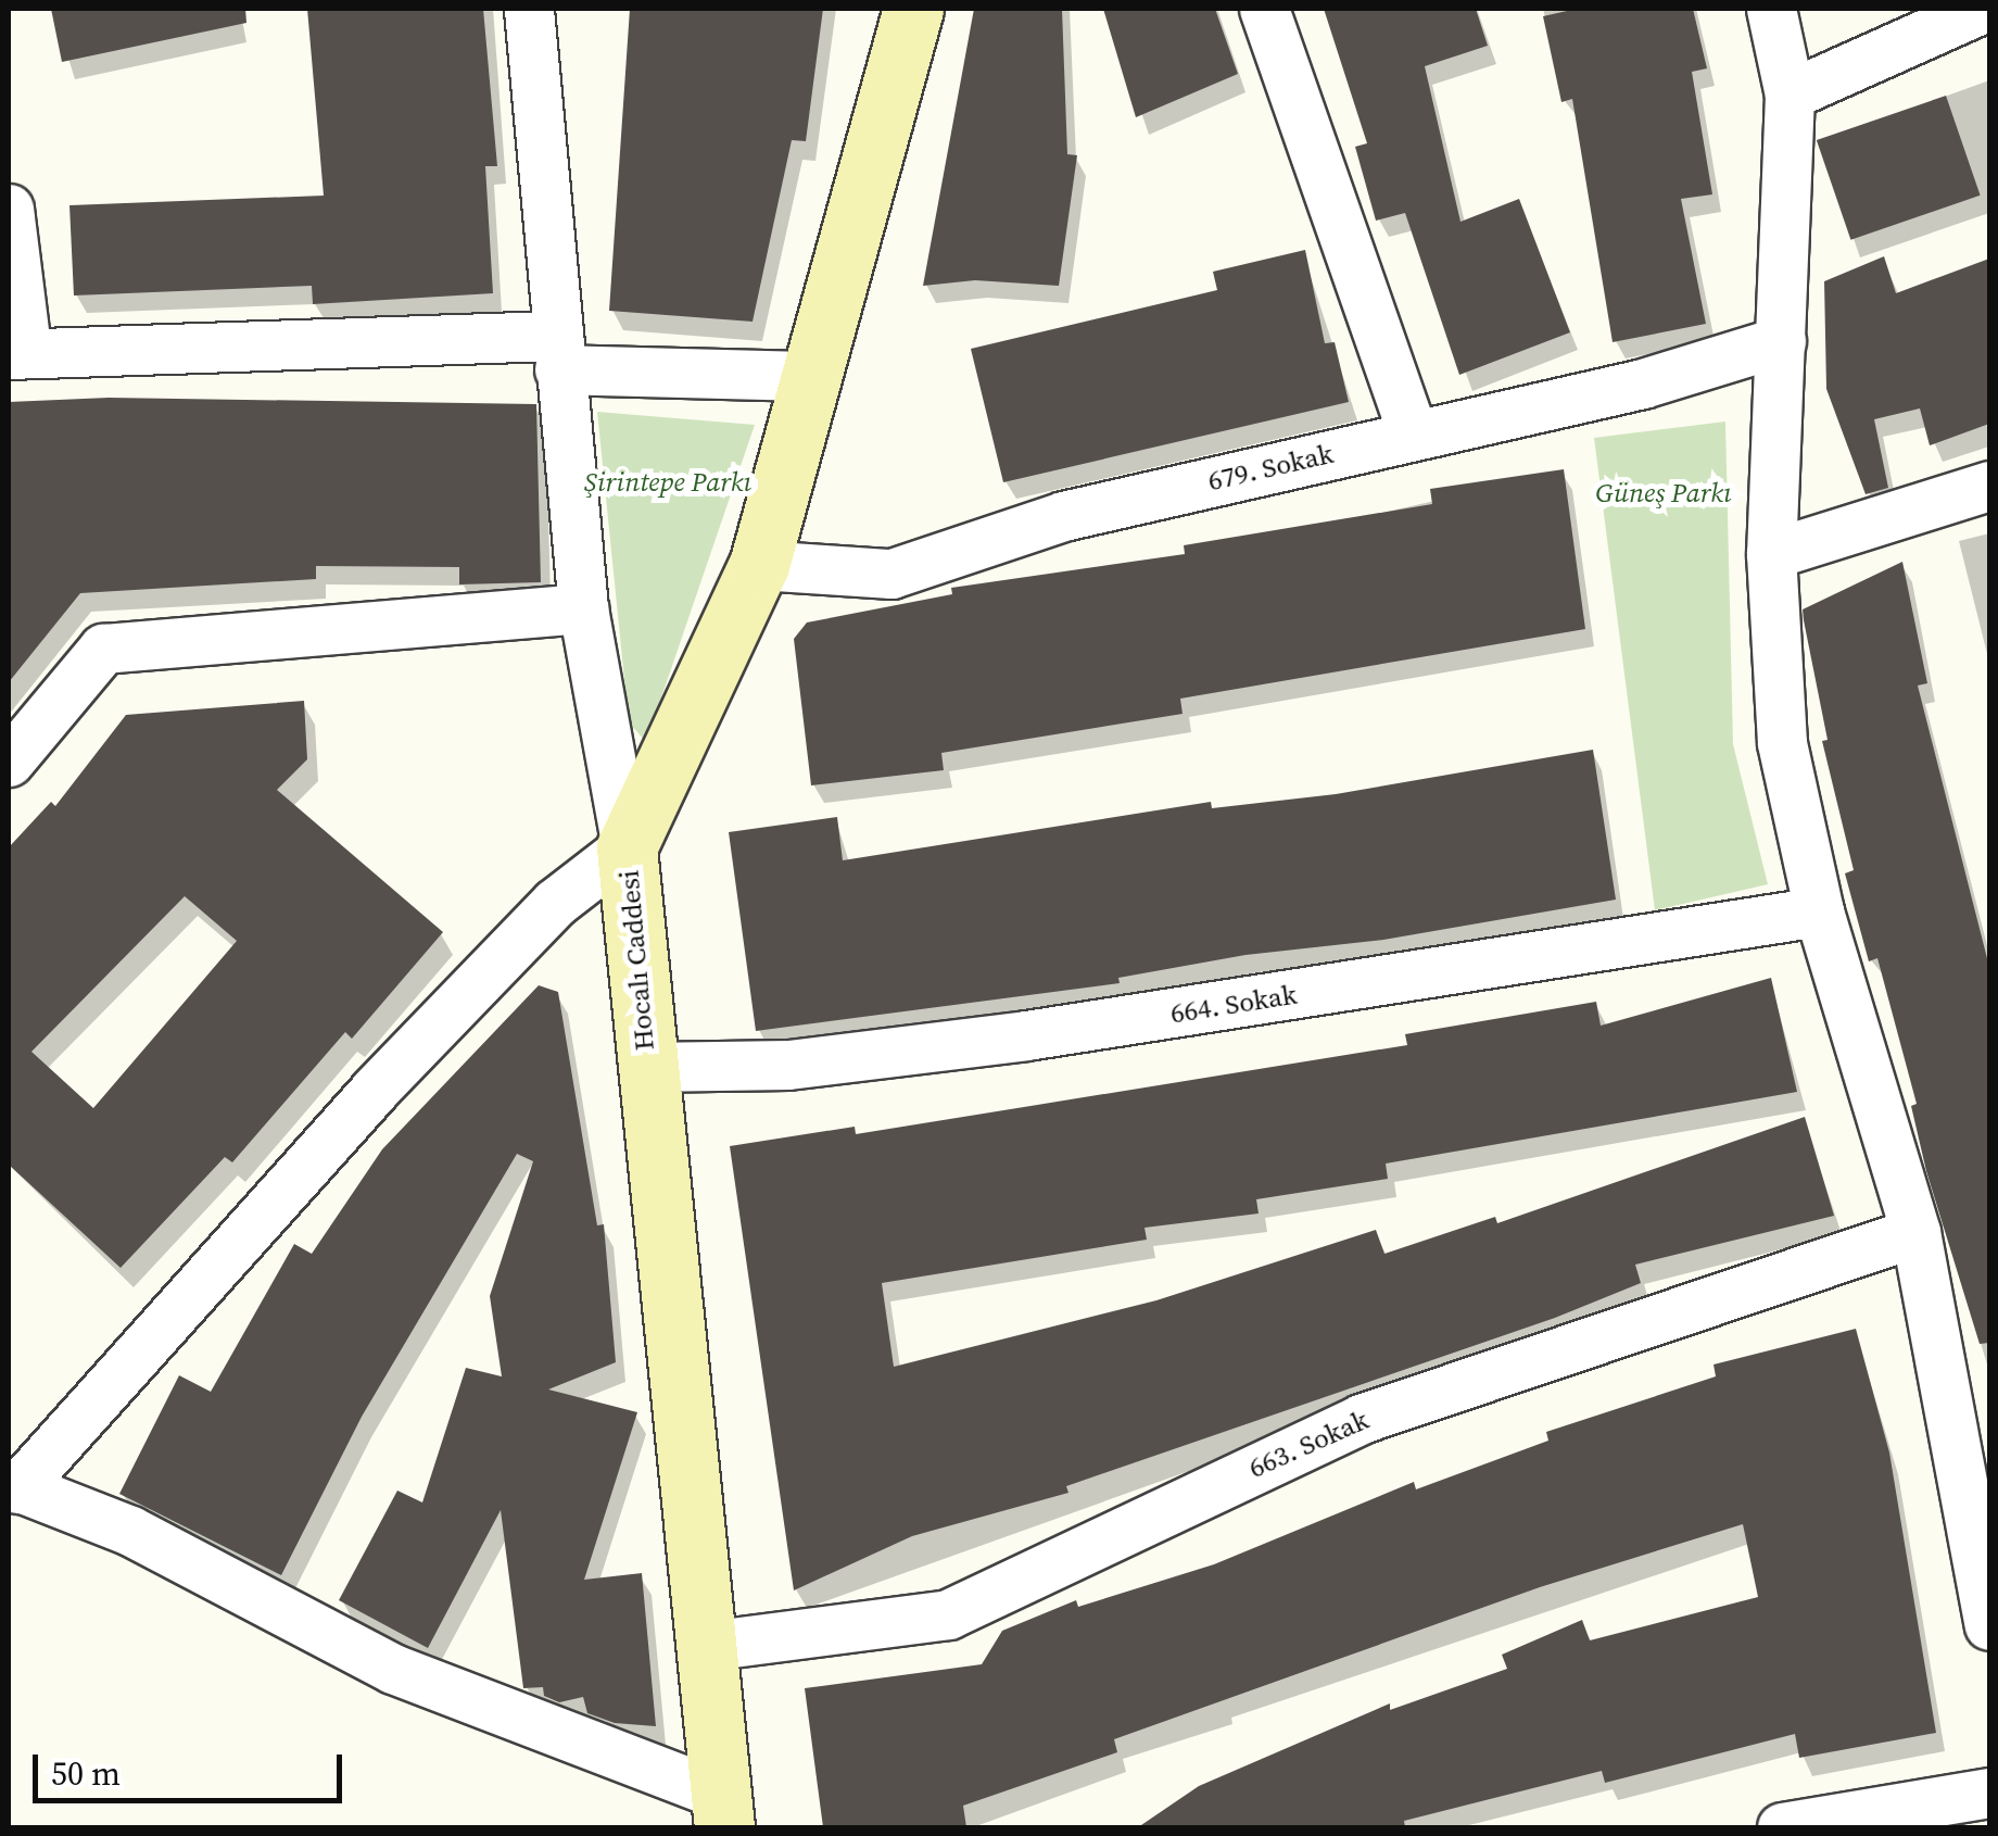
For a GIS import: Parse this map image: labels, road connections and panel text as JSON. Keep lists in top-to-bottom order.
{
  "streets": {
    "street": [
      "679. Sokak",
      "Hocalı Caddesi",
      "664. Sokak",
      "663. Sokak"
    ]
  },
  "crossings": [
    ["679. Sokak", "Hocalı Caddesi"],
    ["Hocalı Caddesi", "664. Sokak"],
    ["Hocalı Caddesi", "663. Sokak"]
  ],
  "parks": ["Şirintepe Parkı", "Güneş Parkı"],
  "scale_bar": "50 m"
}
